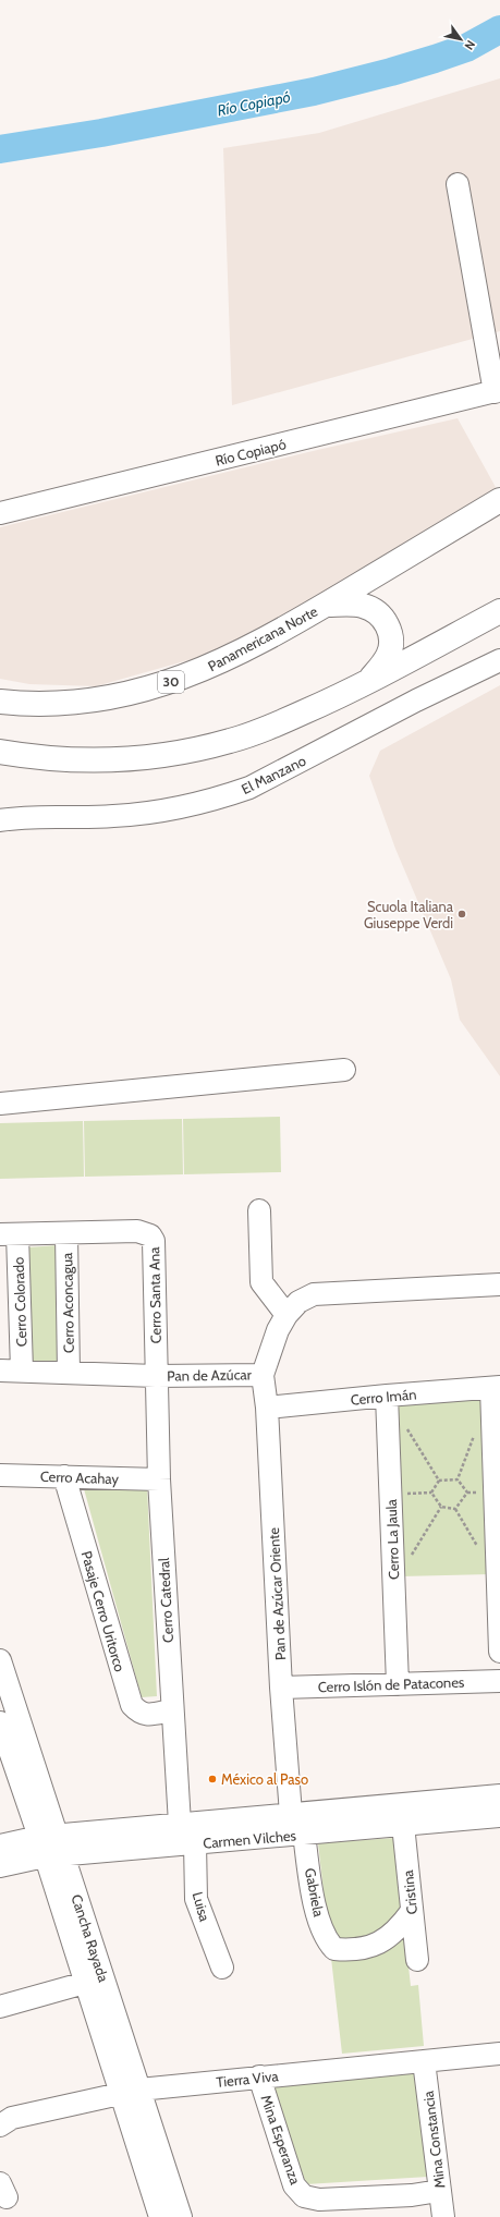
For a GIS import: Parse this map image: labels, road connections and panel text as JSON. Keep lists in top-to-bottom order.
{
  "streets": {
    "highway": ["Panamericana Norte", "30"],
    "street": [
      "Río Copiapó",
      "El Manzano",
      "Cerro Santa Ana",
      "Cerro Colorado",
      "Cerro Aconcagua",
      "Pan de Azúcar",
      "Cerro Imán",
      "Cerro Acahay",
      "Cerro La Jaula",
      "Pan de Azúcar Oriente",
      "Cerro Catedral",
      "Pasaje Cerro Uritorco",
      "Cerro Islón de Patacones",
      "Carmen Vilches",
      "Gabriela",
      "Cristina",
      "Luisa",
      "Cancha Rayada",
      "Tierra Viva",
      "Mina Esperanza",
      "Mina Constancia"
    ]
  },
  "crossings": [
    ["Cerro Santa Ana", "Cerro Colorado"],
    ["Cerro Santa Ana", "Cerro Aconcagua"],
    ["Cerro Santa Ana", "Pan de Azúcar"],
    ["Cerro Santa Ana", "Cerro Catedral"],
    ["Cerro Colorado", "Pan de Azúcar"],
    ["Cerro Aconcagua", "Pan de Azúcar"],
    ["Pan de Azúcar", "Pan de Azúcar Oriente"],
    ["Pan de Azúcar", "Cerro Catedral"],
    ["Cerro Imán", "Cerro La Jaula"],
    ["Cerro Imán", "Pan de Azúcar Oriente"],
    ["Cerro Acahay", "Cerro Catedral"],
    ["Cerro Acahay", "Pasaje Cerro Uritorco"],
    ["Cerro La Jaula", "Cerro Islón de Patacones"],
    ["Pan de Azúcar Oriente", "Cerro Islón de Patacones"],
    ["Pan de Azúcar Oriente", "Carmen Vilches"],
    ["Cerro Catedral", "Pasaje Cerro Uritorco"],
    ["Cerro Catedral", "Carmen Vilches"],
    ["Carmen Vilches", "Gabriela"],
    ["Carmen Vilches", "Cristina"],
    ["Carmen Vilches", "Luisa"],
    ["Carmen Vilches", "Cancha Rayada"],
    ["Gabriela", "Cristina"],
    ["Cancha Rayada", "Tierra Viva"],
    ["Tierra Viva", "Mina Esperanza"],
    ["Tierra Viva", "Mina Constancia"],
    ["Mina Esperanza", "Mina Constancia"]
  ],
  "water": ["Río Copiapó"],
  "places": ["Scuola Italiana Giuseppe Verdi", "México al Paso"],
  "north": "bottom right"
}
